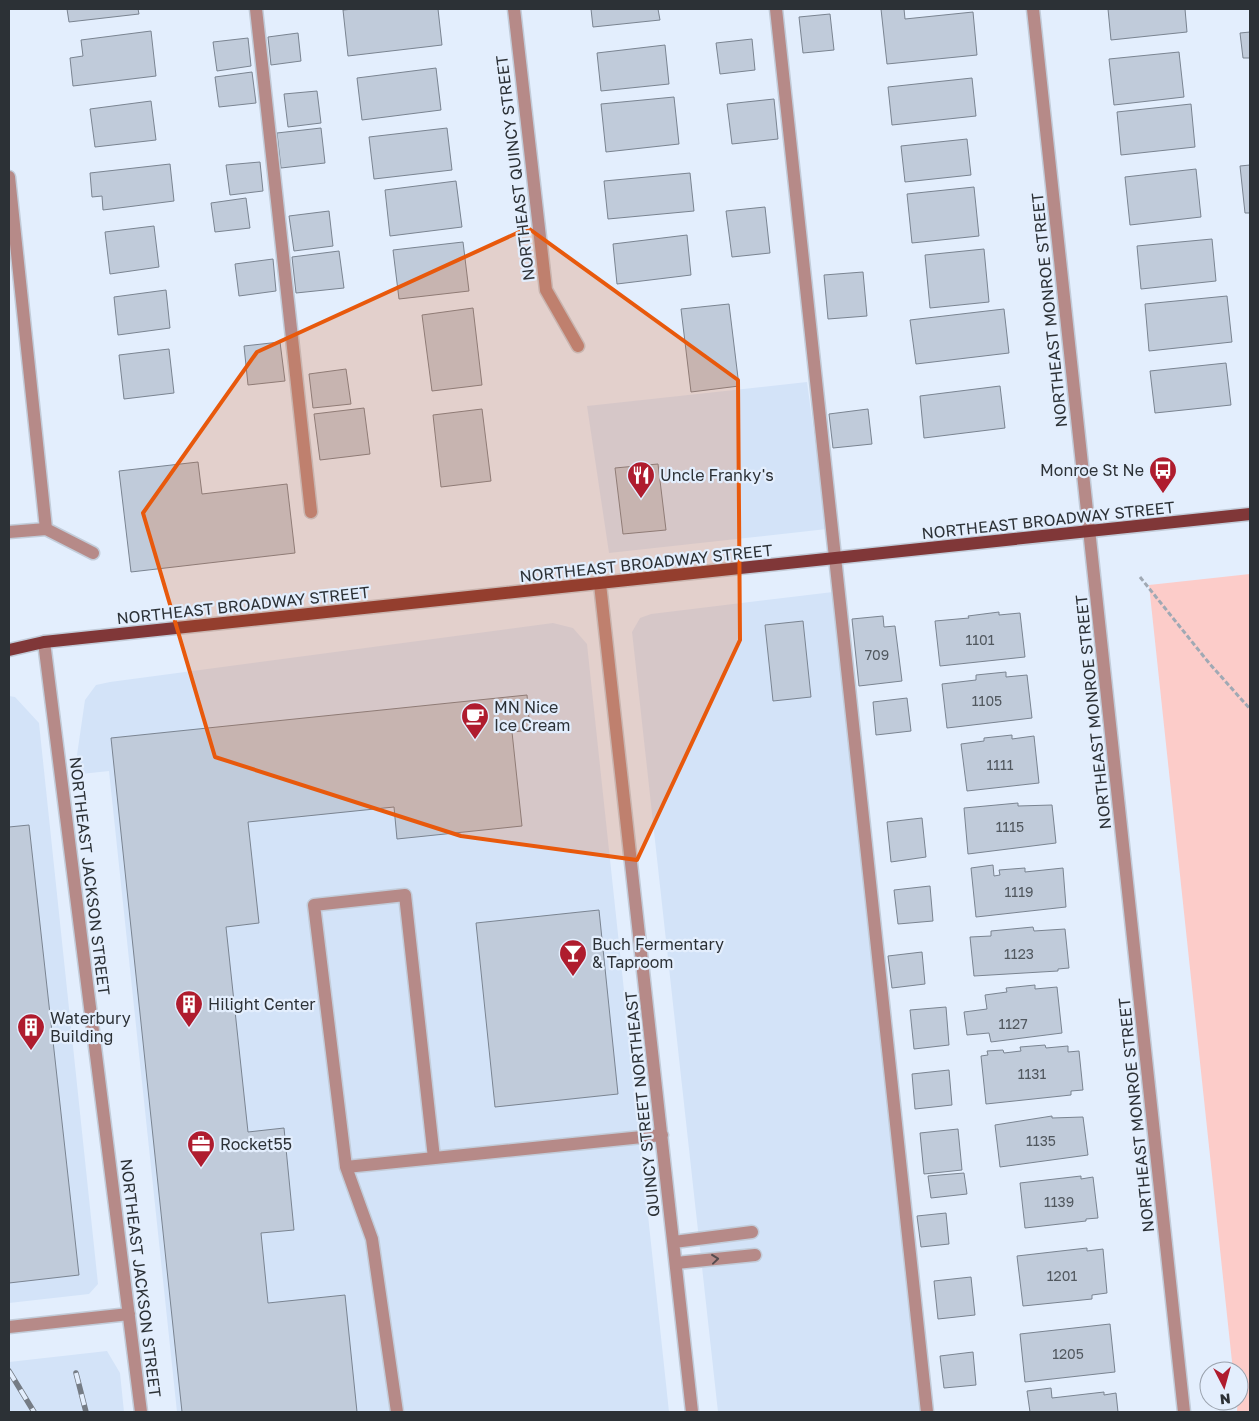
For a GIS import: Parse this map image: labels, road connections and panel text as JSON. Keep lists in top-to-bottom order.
{
  "streets": {
    "main road": ["NORTHEAST BROADWAY STREET"],
    "street": [
      "NORTHEAST QUINCY STREET",
      "NORTHEAST MONROE STREET",
      "NORTHEAST JACKSON STREET",
      "QUINCY STREET NORTHEAST"
    ]
  },
  "crossings": [
    ["NORTHEAST MONROE STREET", "NORTHEAST BROADWAY STREET"],
    ["NORTHEAST BROADWAY STREET", "NORTHEAST JACKSON STREET"],
    ["NORTHEAST BROADWAY STREET", "QUINCY STREET NORTHEAST"]
  ],
  "places": {
    "bus stop": ["Monroe St Ne"],
    "restaurant": ["Uncle Franky's"],
    "cafe": ["MN Nice Ice Cream"],
    "bar": ["Buch Fermentary & Taproom"],
    "building": ["Hilight Center", "Waterbury Building"],
    "office": ["Rocket55"]
  },
  "house_numbers": [
    "1101",
    "709",
    "1105",
    "1111",
    "1115",
    "1119",
    "1123",
    "1127",
    "1131",
    "1135",
    "1139",
    "1201",
    "1205"
  ],
  "north": "bottom"
}
